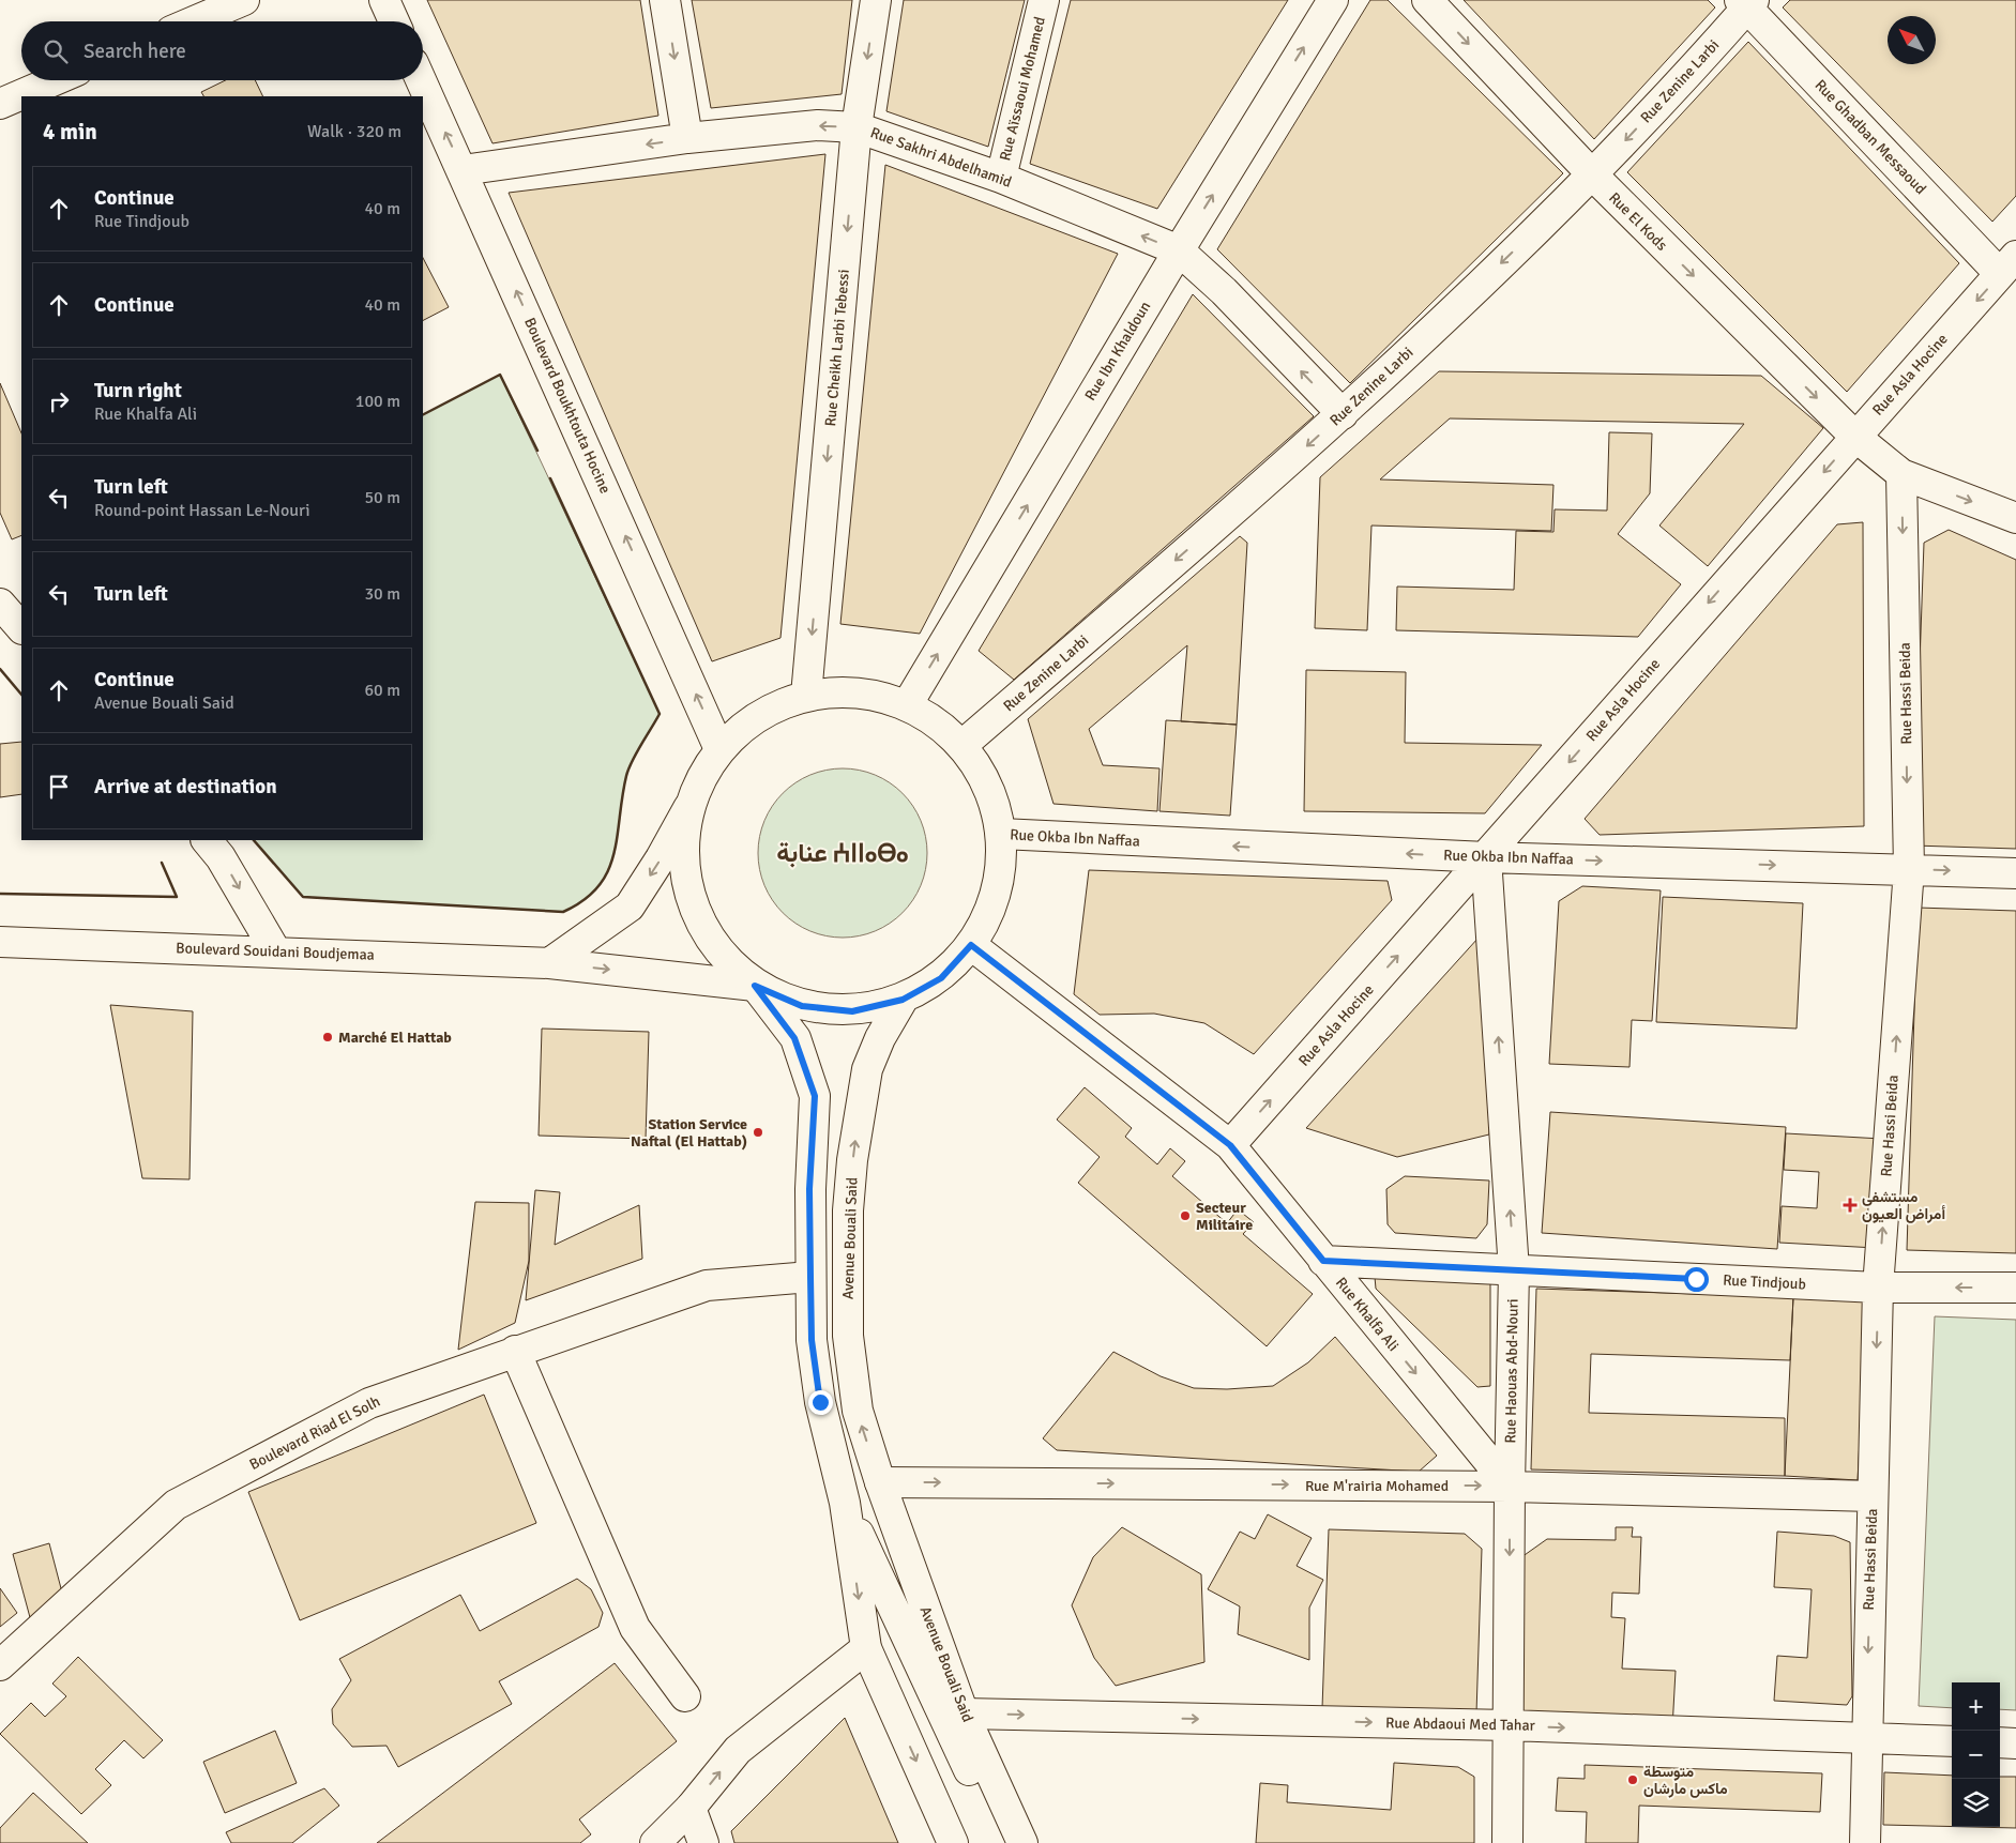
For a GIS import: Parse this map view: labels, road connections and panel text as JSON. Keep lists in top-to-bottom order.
{
  "streets": {
    "street": [
      "Rue Zenine Larbi",
      "Rue Aïssaoui Mohamed",
      "Rue Ghadban Messaoud",
      "Rue Sakhri Abdelhamid",
      "Rue El Kods",
      "Rue Cheikh Larbi Tebessi",
      "Rue Ibn Khaldoun",
      "Rue Asla Hocine",
      "Boulevard Boukhtouta Hocine",
      "Rue Hassi Beida",
      "Rue Okba Ibn Naffaa",
      "Boulevard Souidani Boudjemaa",
      "Avenue Bouali Said",
      "Rue Tindjoub",
      "Rue Khalfa Ali",
      "Rue Haouas Abd-Nouri",
      "Boulevard Riad El Solh",
      "Rue M'rairia Mohamed",
      "Rue Abdaoui Med Tahar"
    ]
  },
  "crossings": [
    ["Rue Zenine Larbi", "Rue Ghadban Messaoud"],
    ["Rue Zenine Larbi", "Rue Sakhri Abdelhamid"],
    ["Rue Zenine Larbi", "Rue El Kods"],
    ["Rue Aïssaoui Mohamed", "Rue Sakhri Abdelhamid"],
    ["Rue Ghadban Messaoud", "Rue Asla Hocine"],
    ["Rue Sakhri Abdelhamid", "Rue Cheikh Larbi Tebessi"],
    ["Rue Sakhri Abdelhamid", "Rue Ibn Khaldoun"],
    ["Rue Sakhri Abdelhamid", "Boulevard Boukhtouta Hocine"],
    ["Rue El Kods", "Rue Asla Hocine"],
    ["Rue El Kods", "Rue Hassi Beida"],
    ["Rue Asla Hocine", "Rue Okba Ibn Naffaa"],
    ["Rue Asla Hocine", "Rue Khalfa Ali"],
    ["Rue Asla Hocine", "Rue Haouas Abd-Nouri"],
    ["Rue Hassi Beida", "Rue Okba Ibn Naffaa"],
    ["Rue Hassi Beida", "Rue Tindjoub"],
    ["Rue Hassi Beida", "Rue M'rairia Mohamed"],
    ["Rue Hassi Beida", "Rue Abdaoui Med Tahar"],
    ["Rue Okba Ibn Naffaa", "Rue Haouas Abd-Nouri"],
    ["Boulevard Souidani Boudjemaa", "Avenue Bouali Said"],
    ["Avenue Bouali Said", "Boulevard Riad El Solh"],
    ["Avenue Bouali Said", "Rue M'rairia Mohamed"],
    ["Avenue Bouali Said", "Rue Abdaoui Med Tahar"],
    ["Rue Tindjoub", "Rue Khalfa Ali"],
    ["Rue Tindjoub", "Rue Haouas Abd-Nouri"],
    ["Rue Khalfa Ali", "Rue Haouas Abd-Nouri"],
    ["Rue Khalfa Ali", "Rue M'rairia Mohamed"],
    ["Rue Haouas Abd-Nouri", "Rue M'rairia Mohamed"],
    ["Rue Haouas Abd-Nouri", "Rue Abdaoui Med Tahar"]
  ],
  "one_way": [
    "Rue Zenine Larbi",
    "Rue Sakhri Abdelhamid",
    "Rue El Kods",
    "Rue Cheikh Larbi Tebessi",
    "Rue Ibn Khaldoun",
    "Boulevard Boukhtouta Hocine",
    "Rue Khalfa Ali",
    "Rue M'rairia Mohamed",
    "Rue Abdaoui Med Tahar"
  ],
  "districts": ["عنابة ⵄⵏⵏⴰⴱⴰ"],
  "places": {
    "other": [
      "Marché El Hattab",
      "Station Service Naftal (El Hattab)",
      "Secteur Militaire",
      "متوسطة ماكس مارشان"
    ],
    "health": ["مستشفى أمراض العيون"]
  },
  "north": "top left",
  "page": {
    "search": "Search here",
    "heading": ["4 min", "Walk · 320 m"],
    "list": [
      ["Continue", "Rue Tindjoub", "40 m"],
      ["Continue", "40 m"],
      ["Turn right", "Rue Khalfa Ali", "100 m"],
      ["Turn left", "Round-point Hassan Le-Nouri", "50 m"],
      ["Turn left", "30 m"],
      ["Continue", "Avenue Bouali Said", "60 m"],
      "Arrive at destination"
    ],
    "map_buttons": ["+", "−"]
  }
}
